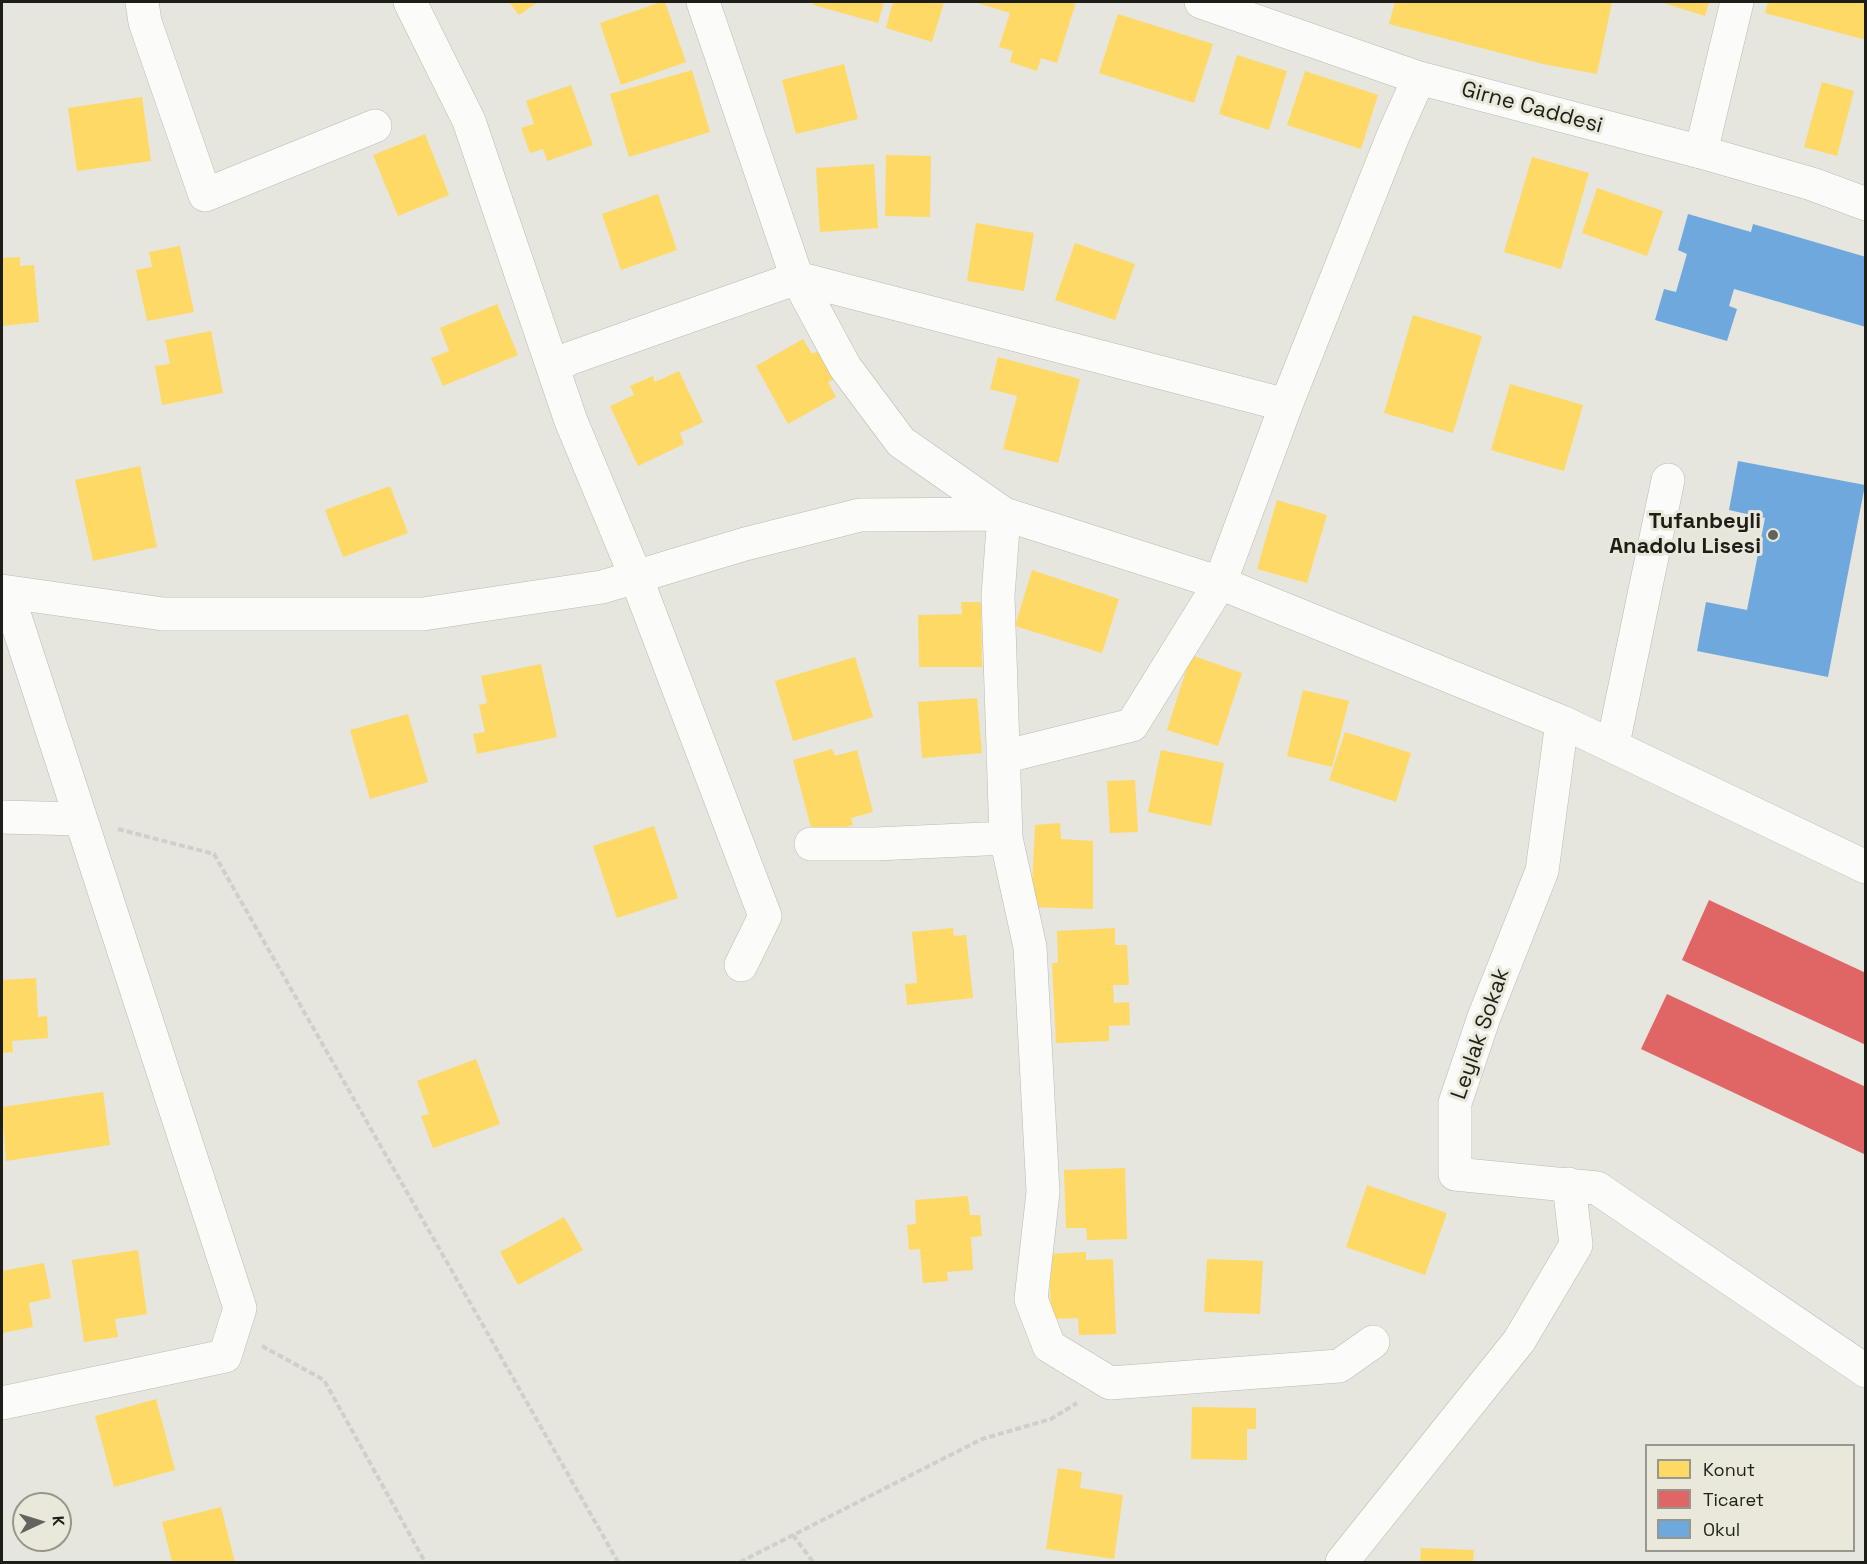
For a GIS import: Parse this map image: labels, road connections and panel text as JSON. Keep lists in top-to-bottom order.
{
  "streets": {
    "street": ["Girne Caddesi", "Leylak Sokak"]
  },
  "places": ["Tufanbeyli Anadolu Lisesi"],
  "legend": ["Konut", "Ticaret", "Okul"],
  "north": "right"
}
